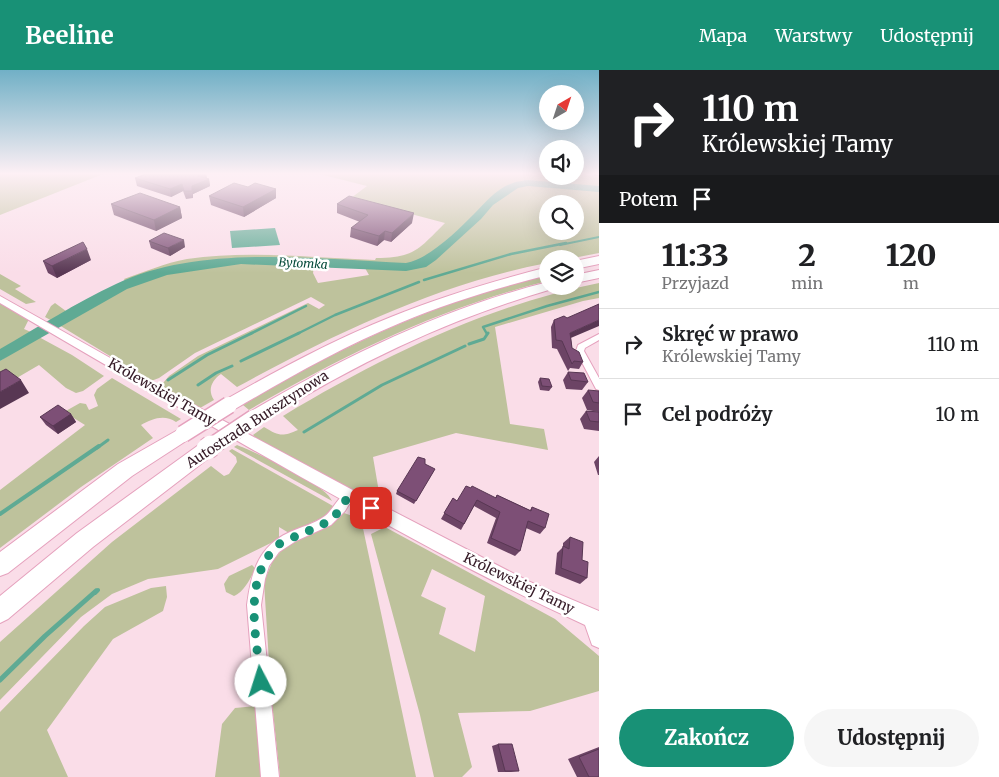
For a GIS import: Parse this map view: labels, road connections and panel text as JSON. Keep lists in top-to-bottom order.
{
  "streets": {
    "highway": ["Autostrada Bursztynowa"],
    "street": ["Królewskiej Tamy"]
  },
  "water": ["Bytomka"],
  "north": "top right",
  "page": {
    "header": "Beeline",
    "nav": ["Mapa", "Warstwy", "Udostępnij"],
    "turn": ["110 m", "Królewskiej Tamy"],
    "then": "Potem",
    "eta": [
      "11:33",
      "Przyjazd",
      "2",
      "min",
      "120",
      "m"
    ],
    "list": [
      {
        "name": "Skręć w prawo",
        "note": "Królewskiej Tamy",
        "value": "110 m"
      },
      {
        "name": "Cel podróży",
        "value": "10 m"
      }
    ],
    "buttons": ["Zakończ", "Udostępnij"]
  }
}
